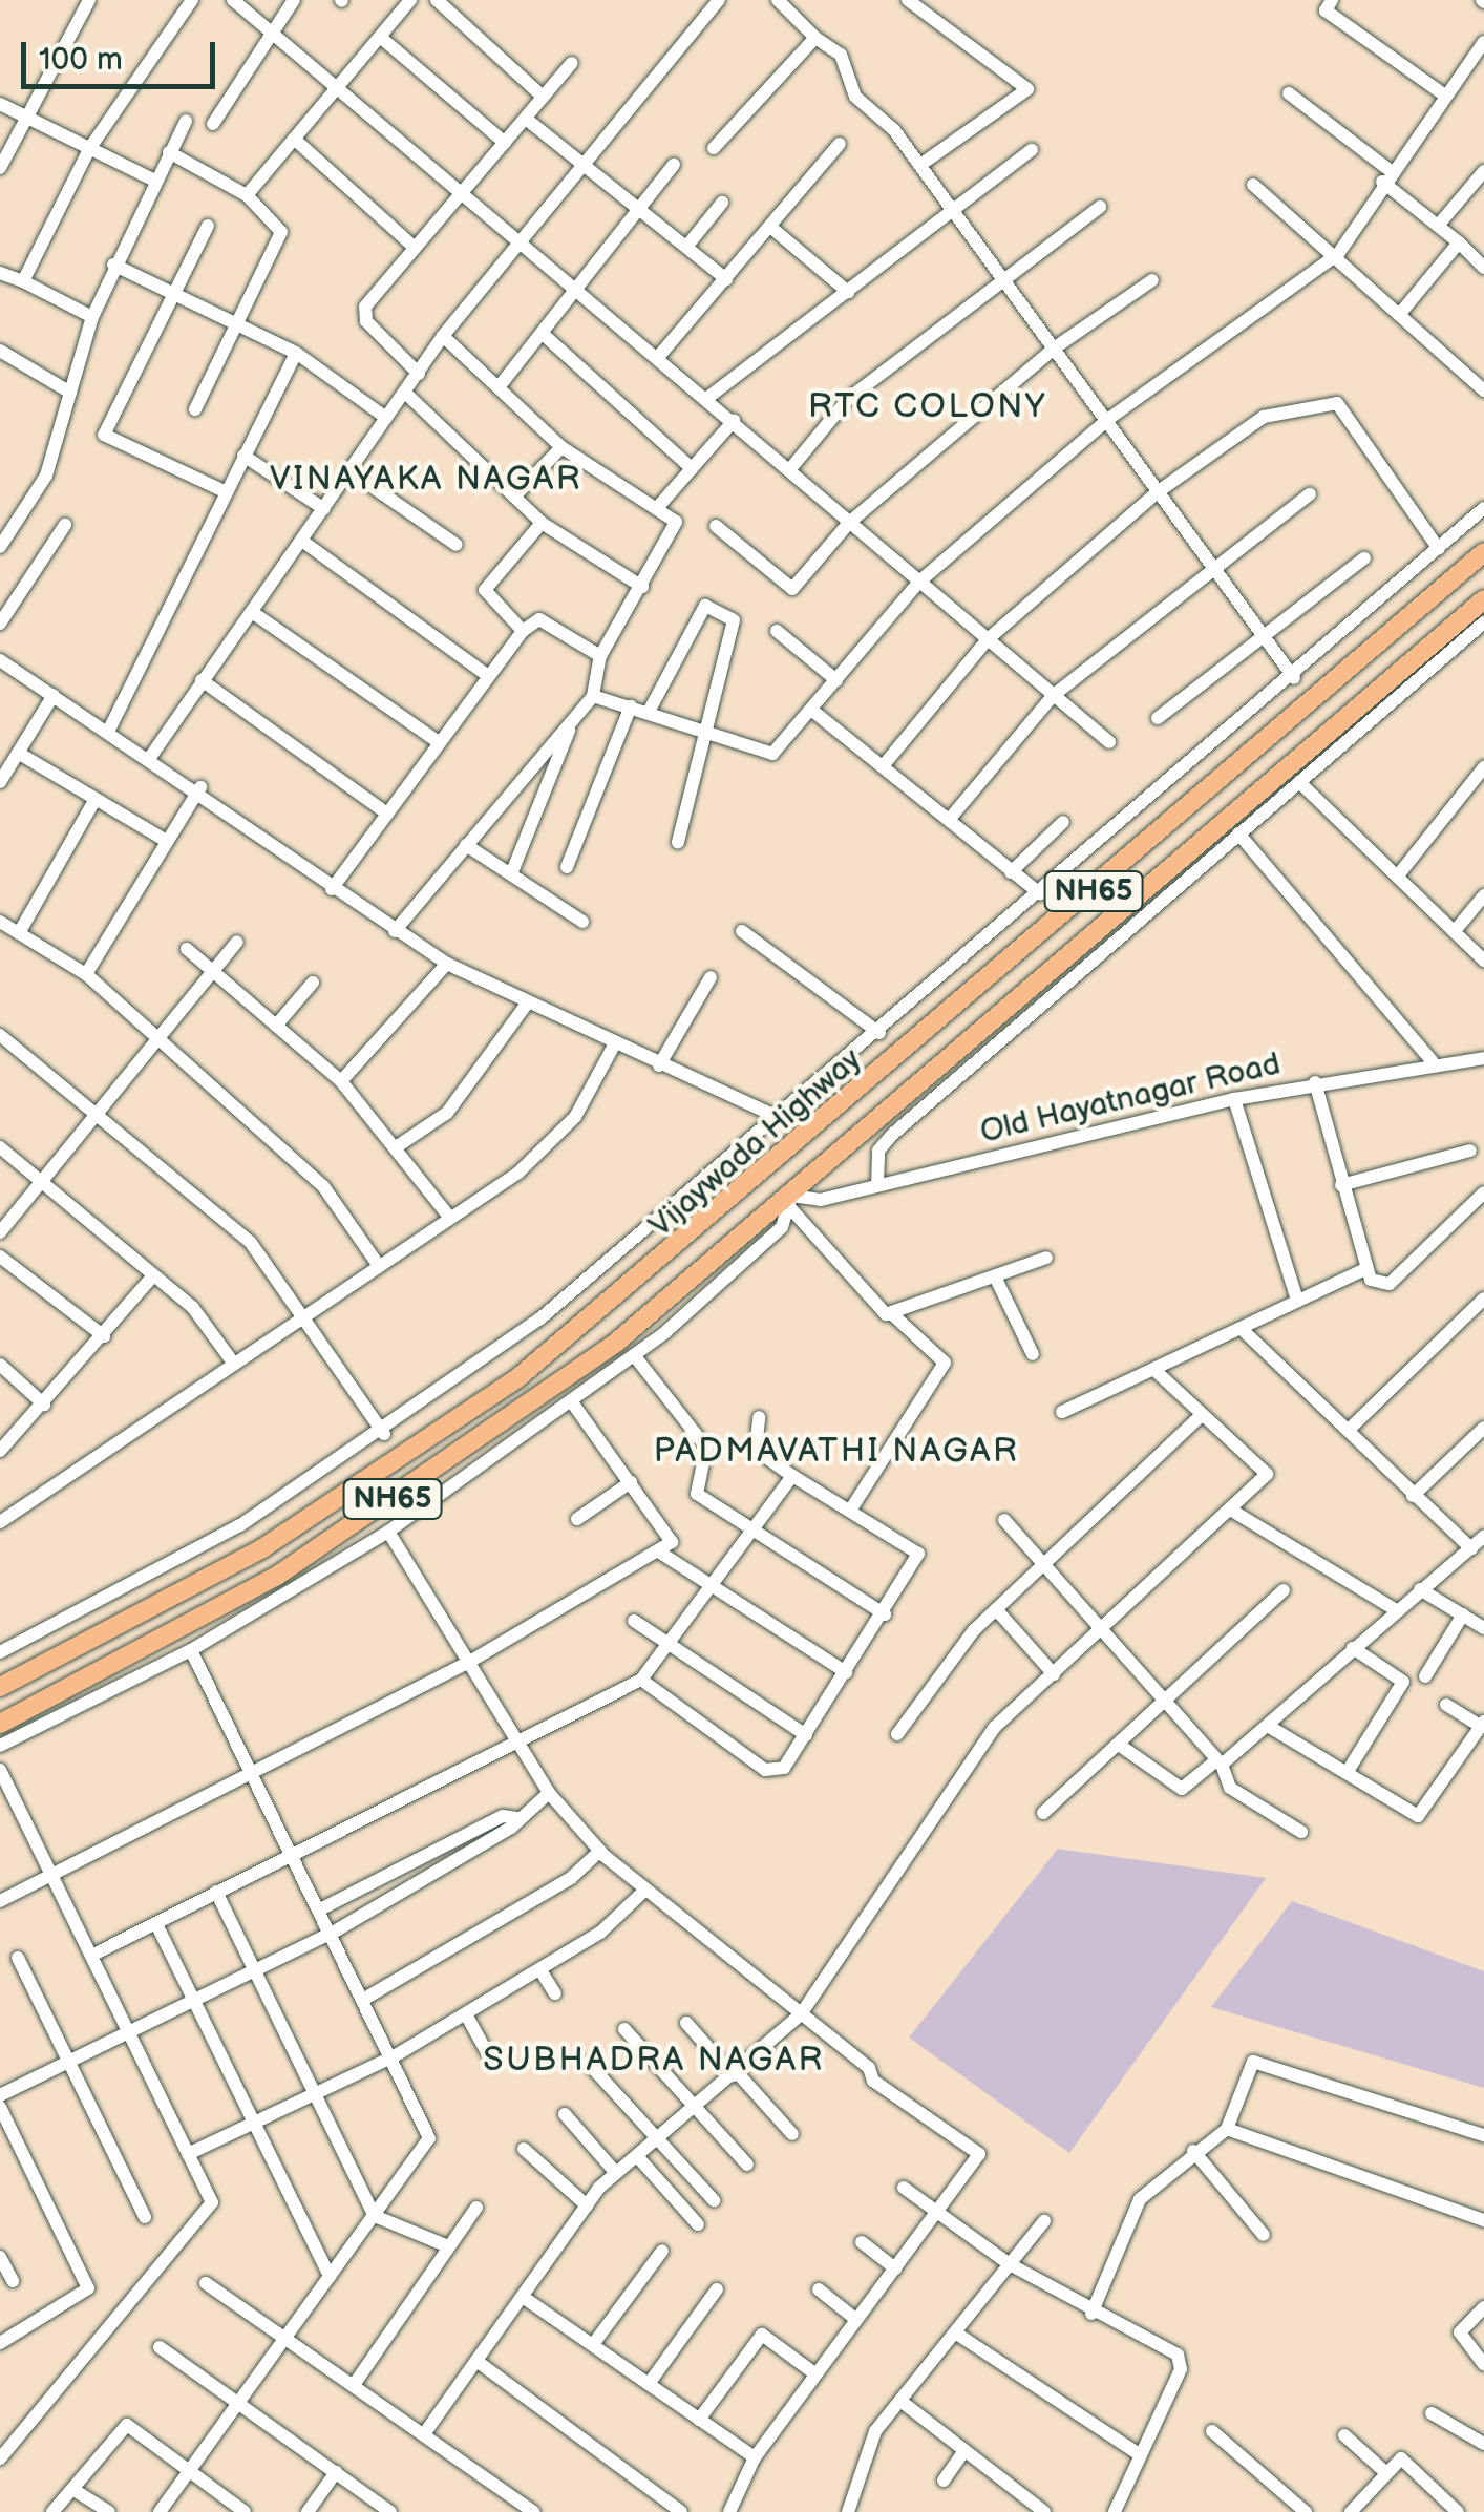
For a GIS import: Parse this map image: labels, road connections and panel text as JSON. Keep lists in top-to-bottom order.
{
  "streets": {
    "highway": ["NH65", "Vijaywada Highway"],
    "street": ["Old Hayatnagar Road"]
  },
  "crossings": [
    ["Old Hayatnagar Road", "Vijaywada Highway"]
  ],
  "districts": [
    "RTC COLONY",
    "VINAYAKA NAGAR",
    "PADMAVATHI NAGAR",
    "SUBHADRA NAGAR"
  ],
  "scale_bar": "100 m"
}
